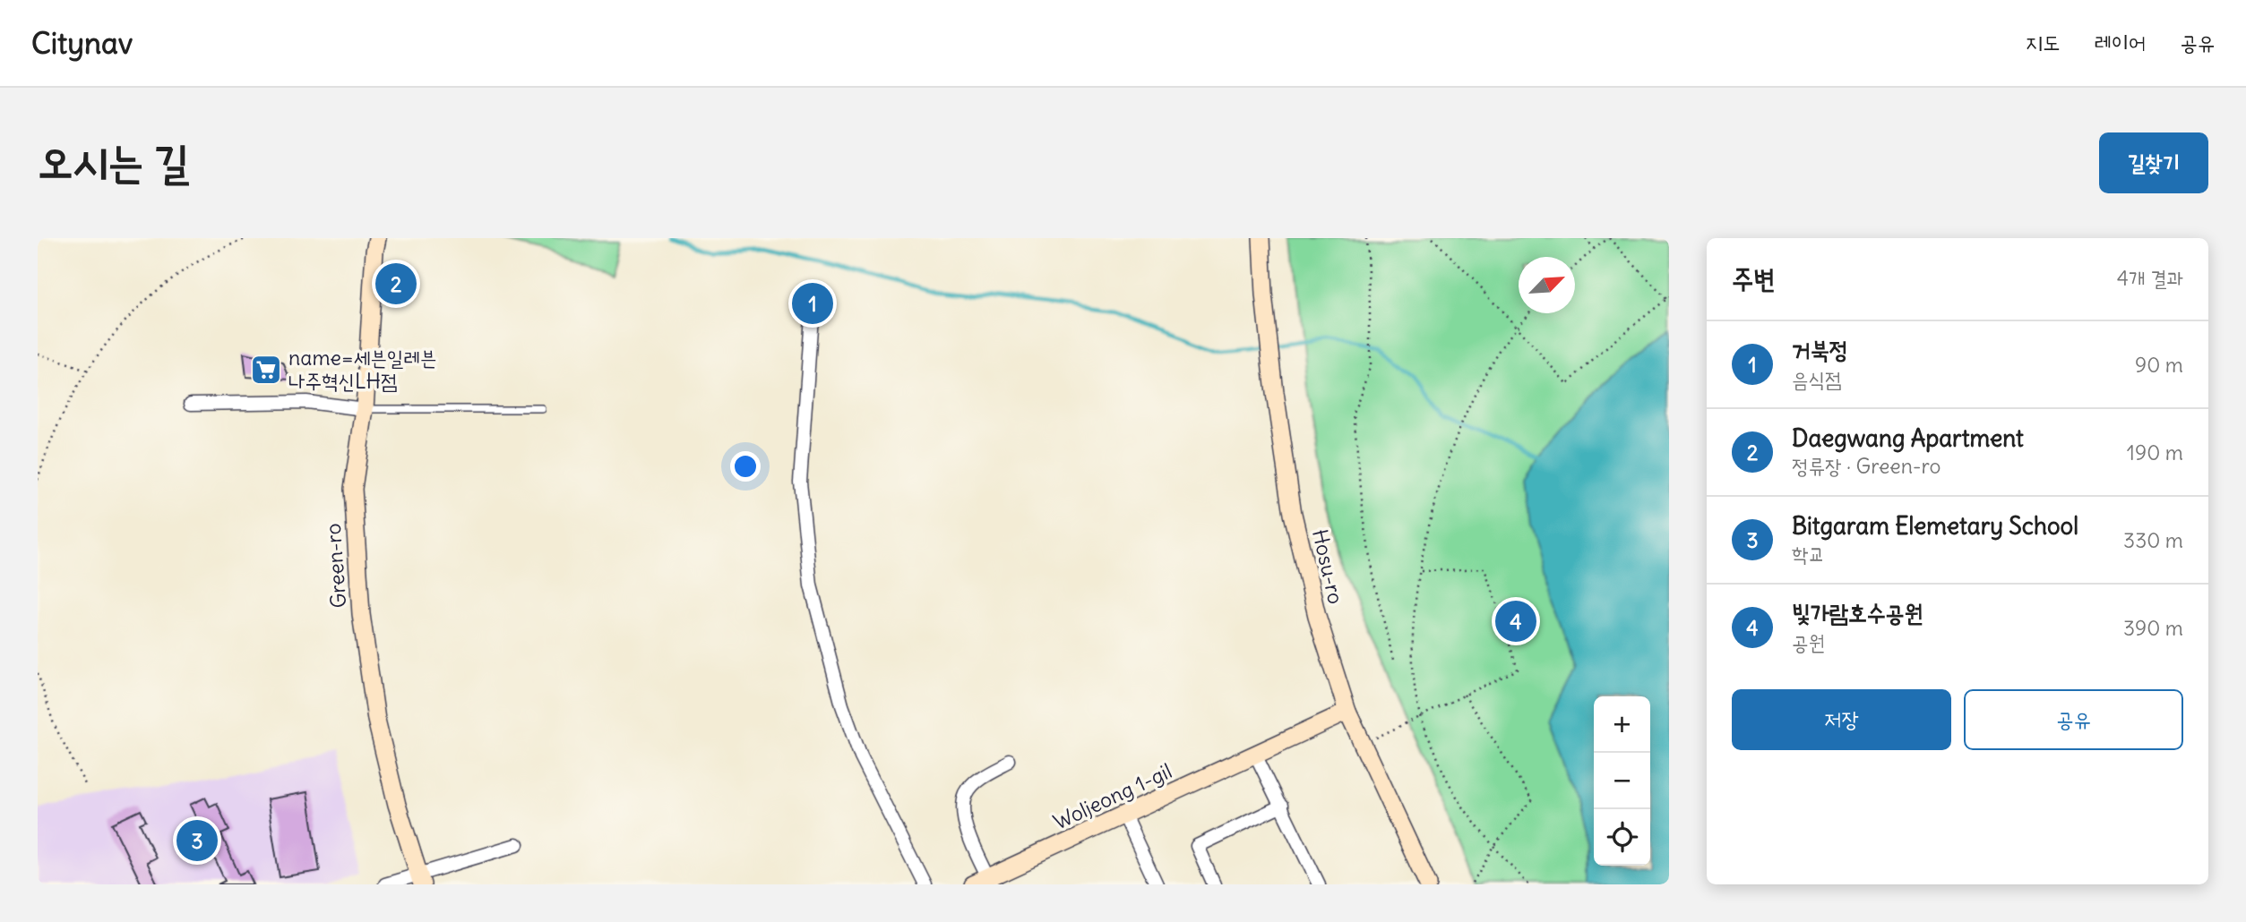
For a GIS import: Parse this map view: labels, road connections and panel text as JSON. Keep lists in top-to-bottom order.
{
  "streets": {
    "street": ["Green-ro", "Hosu-ro", "Woljeong 1-gil"]
  },
  "crossings": [
    ["Hosu-ro", "Woljeong 1-gil"]
  ],
  "places": {
    "supermarket": ["name=세븐일레븐 나주혁신LH점"]
  },
  "north": "top right",
  "page": {
    "header": "Citynav",
    "nav": ["지도", "레이어", "공유"],
    "buttons": [
      "길찾기",
      ["저장", "공유"]
    ],
    "title": "오시는 길",
    "heading": ["주변", "4개 결과"],
    "pins": [
      "2",
      "1",
      "4",
      "3"
    ],
    "list": [
      {
        "mark": "1",
        "name": "거북정",
        "note": "음식점",
        "value": "90 m"
      },
      {
        "mark": "2",
        "name": "Daegwang Apartment",
        "note": "정류장 · Green-ro",
        "value": "190 m"
      },
      {
        "mark": "3",
        "name": "Bitgaram Elemetary School",
        "note": "학교",
        "value": "330 m"
      },
      {
        "mark": "4",
        "name": "빛가람호수공원",
        "note": "공원",
        "value": "390 m"
      }
    ],
    "map_buttons": ["+", "−"]
  }
}
